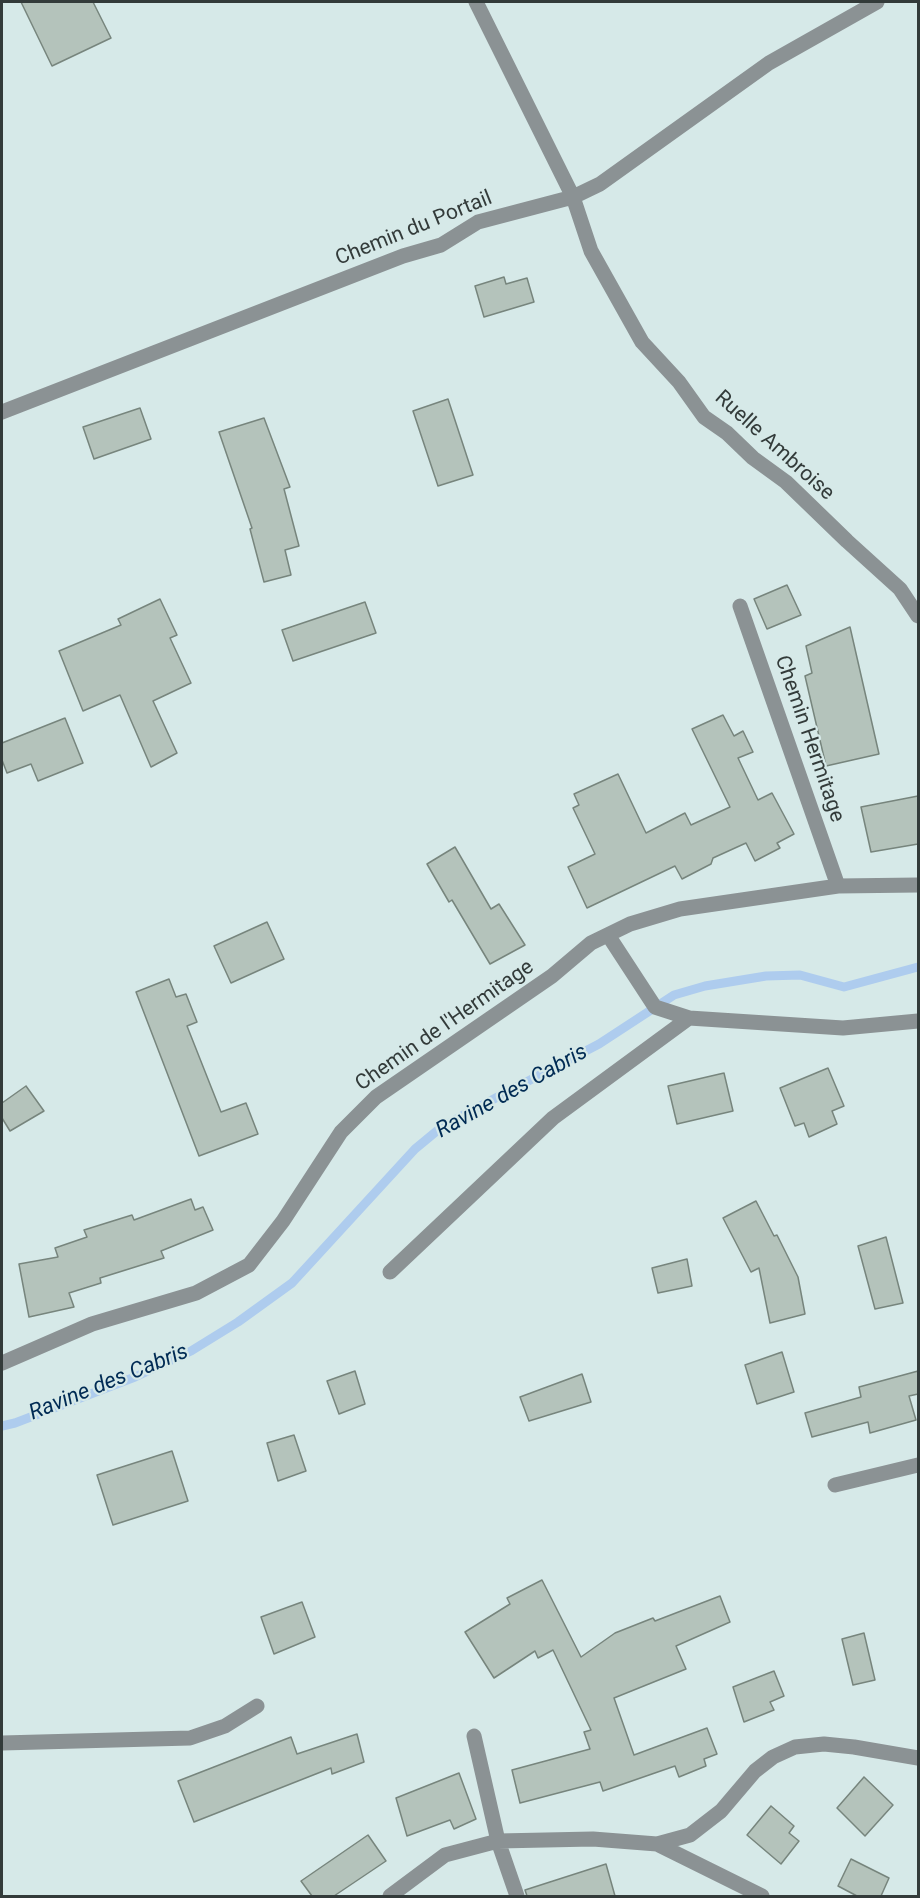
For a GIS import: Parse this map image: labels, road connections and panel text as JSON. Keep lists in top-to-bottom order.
{
  "streets": {
    "street": [
      "Chemin du Portail",
      "Ruelle Ambroise",
      "Chemin Hermitage",
      "Chemin de l'Hermitage"
    ]
  },
  "crossings": [
    ["Chemin du Portail", "Ruelle Ambroise"],
    ["Chemin Hermitage", "Chemin de l'Hermitage"]
  ],
  "water": ["Ravine des Cabris"]
}
